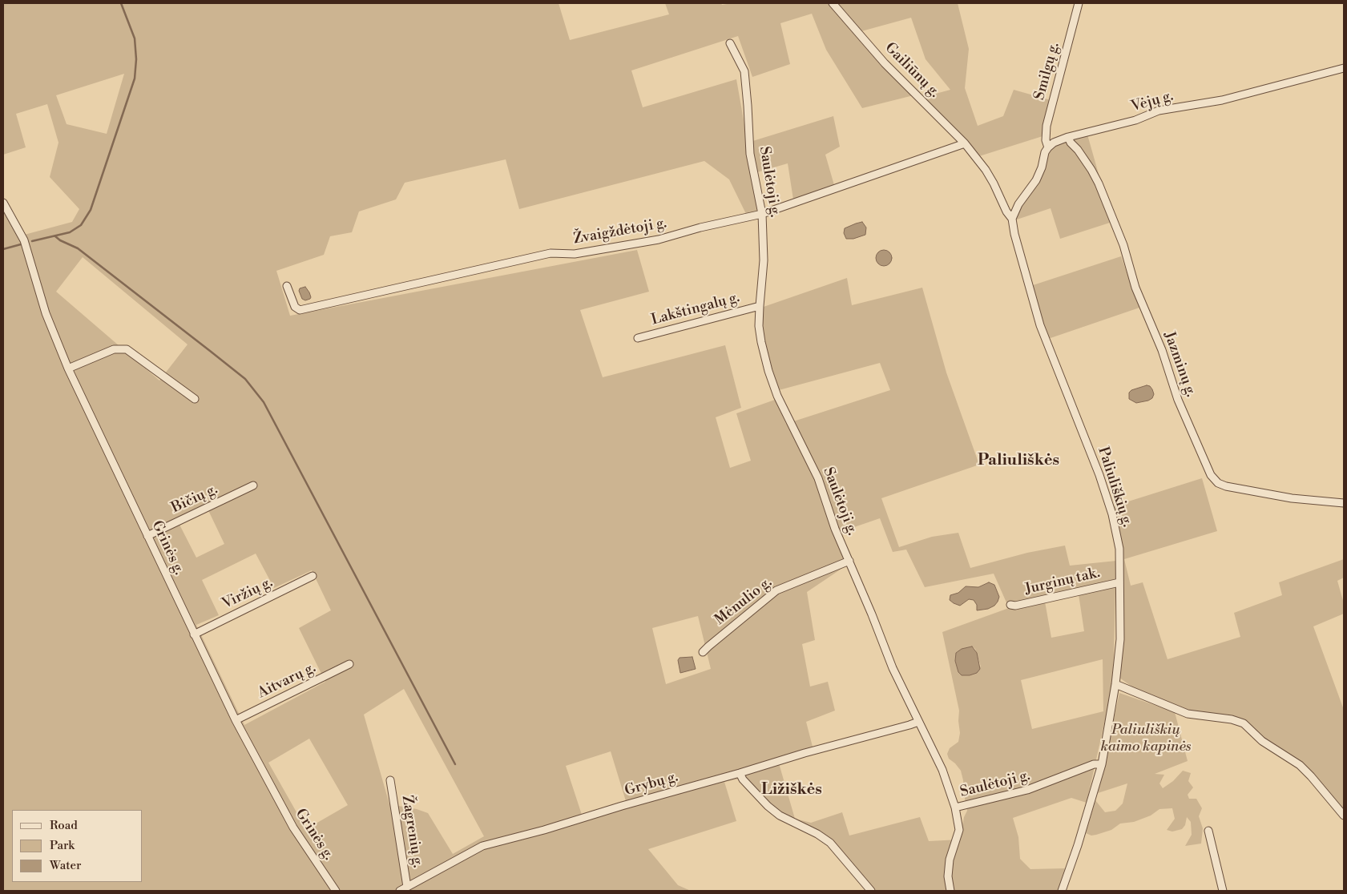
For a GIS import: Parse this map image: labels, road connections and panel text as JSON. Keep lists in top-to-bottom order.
{
  "streets": {
    "street": [
      "Gailiūnų g.",
      "Smilgų g.",
      "Vėjų g.",
      "Saulėtoji g.",
      "Žvaigždėtoji g.",
      "Lakštingalų g.",
      "Jazminų g.",
      "Paliuliškių g.",
      "Bičių g.",
      "Grinės g.",
      "Jurginų tak.",
      "Viržių g.",
      "Mėnulio g.",
      "Aitvarų g.",
      "Grybų g.",
      "Žagrenių g."
    ]
  },
  "crossings": [
    ["Gailiūnų g.", "Žvaigždėtoji g."],
    ["Gailiūnų g.", "Paliuliškių g."],
    ["Smilgų g.", "Vėjų g."],
    ["Vėjų g.", "Jazminų g."],
    ["Saulėtoji g.", "Žvaigždėtoji g."],
    ["Saulėtoji g.", "Lakštingalų g."],
    ["Saulėtoji g.", "Paliuliškių g."],
    ["Saulėtoji g.", "Mėnulio g."],
    ["Saulėtoji g.", "Grybų g."],
    ["Paliuliškių g.", "Jurginų tak."],
    ["Bičių g.", "Grinės g."],
    ["Grinės g.", "Viržių g."],
    ["Grinės g.", "Aitvarų g."],
    ["Grybų g.", "Žagrenių g."]
  ],
  "districts": ["Paliuliškės", "Ližiškės"],
  "parks": ["Paliuliškių kaimo kapinės"],
  "legend": ["Road", "Park", "Water"]
}
